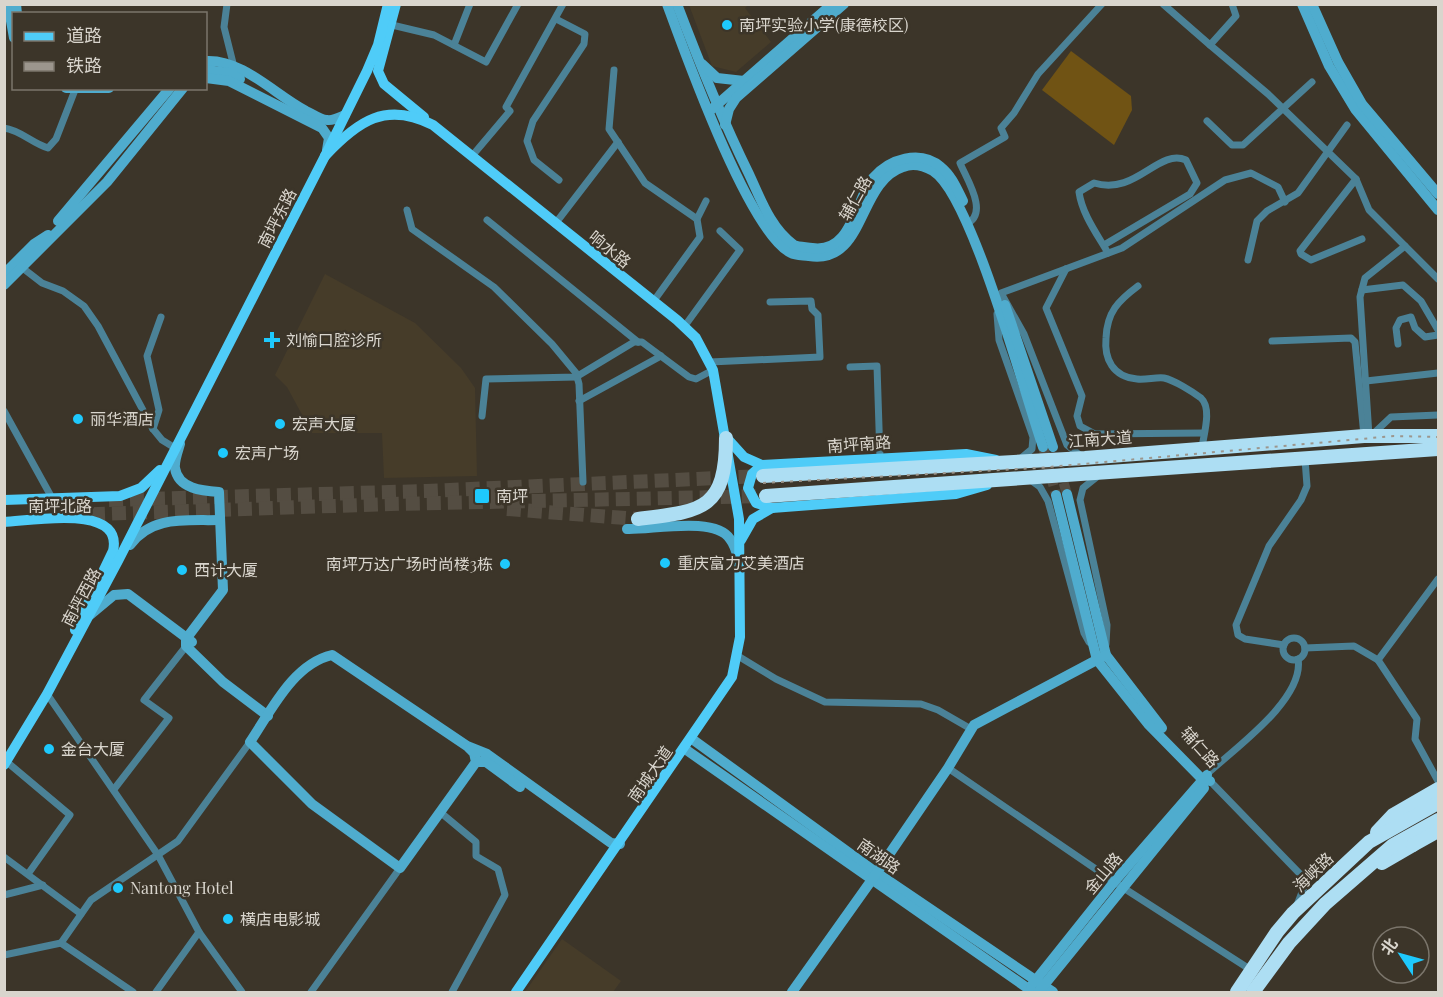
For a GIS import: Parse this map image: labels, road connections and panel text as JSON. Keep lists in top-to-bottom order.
{
  "streets": {
    "highway": ["江南大道", "海峡路"],
    "main road": [
      "辅仁路",
      "南坪东路",
      "响水路",
      "南坪南路",
      "南坪北路",
      "南坪西路",
      "南城大道",
      "南湖路",
      "金山路"
    ]
  },
  "crossings": [
    ["辅仁路", "金山路"],
    ["南坪东路", "响水路"],
    ["南坪东路", "南坪北路"],
    ["南坪东路", "南坪西路"],
    ["响水路", "南城大道"],
    ["江南大道", "南坪南路"],
    ["南坪北路", "南坪西路"],
    ["南城大道", "南湖路"]
  ],
  "places": {
    "other": [
      "南坪实验小学(康德校区)",
      "丽华酒店",
      "宏声大厦",
      "宏声广场",
      "重庆富力艾美酒店",
      "南坪万达广场时尚楼3栋",
      "西计大厦",
      "金台大厦",
      "Nantong Hotel",
      "横店电影城"
    ],
    "health": ["刘愉口腔诊所"],
    "transit": ["南坪"]
  },
  "legend": ["道路", "铁路"],
  "north": "top left"
}
